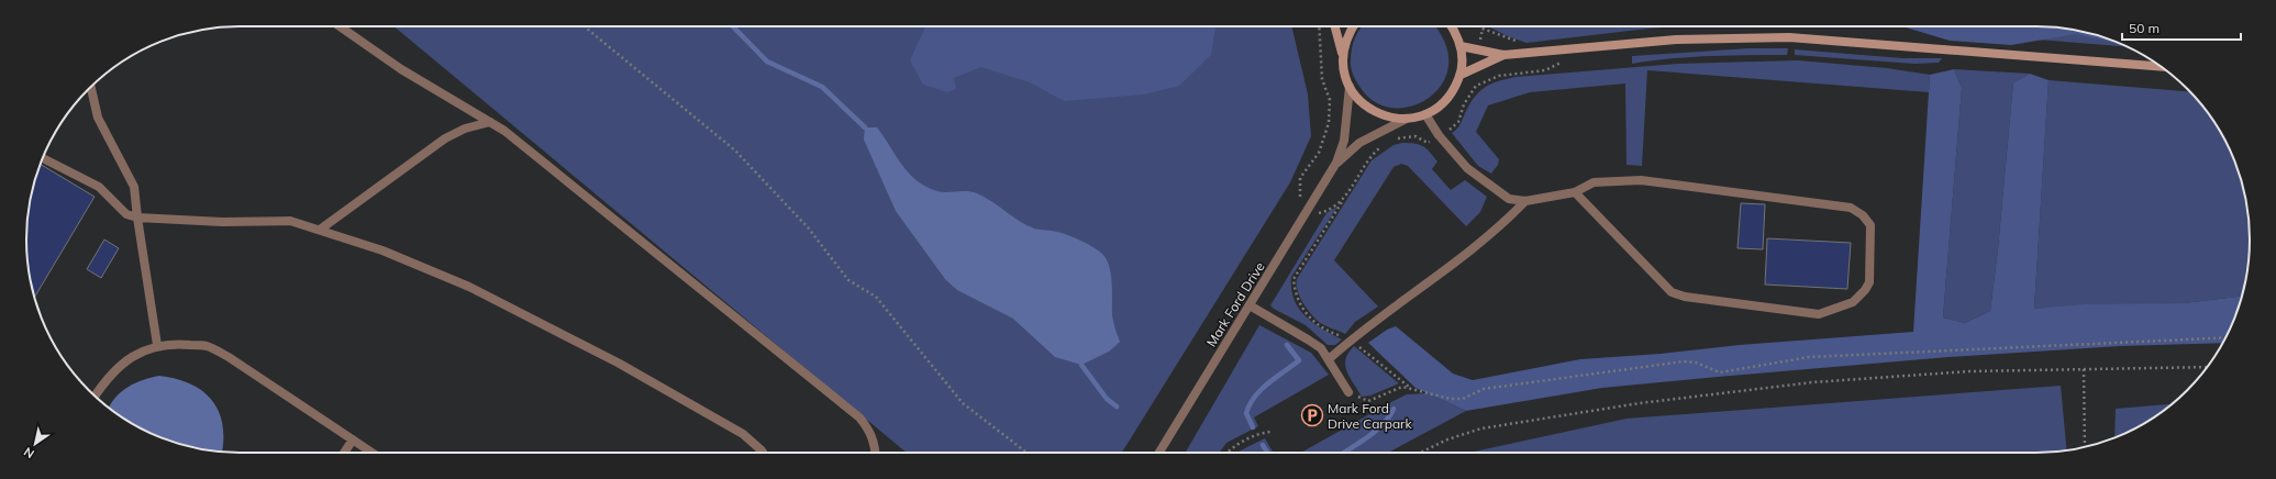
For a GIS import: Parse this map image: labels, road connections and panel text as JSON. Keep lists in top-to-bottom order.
{
  "streets": {
    "street": ["Mark Ford Drive"]
  },
  "places": {
    "parking": ["Mark Ford Drive Carpark"]
  },
  "scale_bar": "50 m",
  "north": "bottom left"
}
